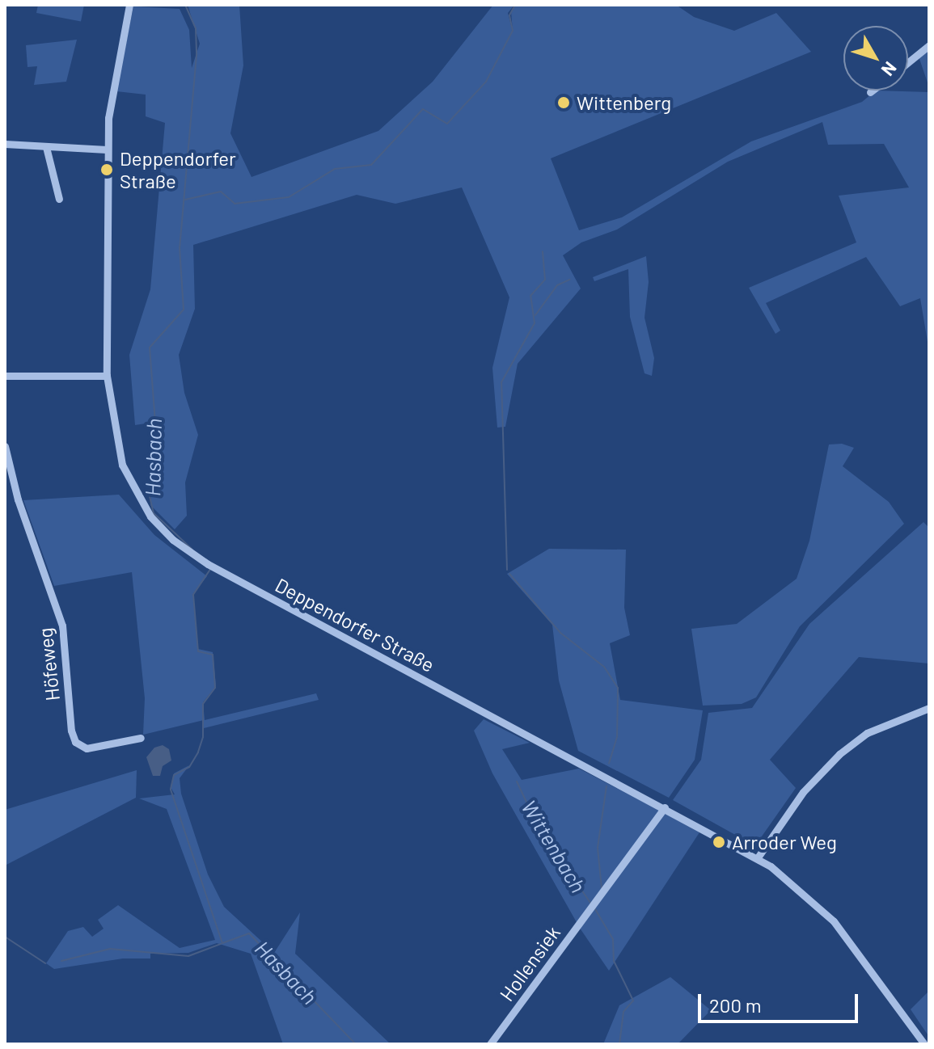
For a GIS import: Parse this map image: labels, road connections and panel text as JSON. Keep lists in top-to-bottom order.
{
  "streets": {
    "street": ["Deppendorfer Straße", "Höfeweg", "Hollensiek"]
  },
  "crossings": [
    ["Deppendorfer Straße", "Hollensiek"]
  ],
  "water": ["Hasbach", "Wittenbach"],
  "places": ["Wittenberg", "Deppendorfer Straße", "Arroder Weg"],
  "scale_bar": "200 m",
  "north": "bottom right"
}
